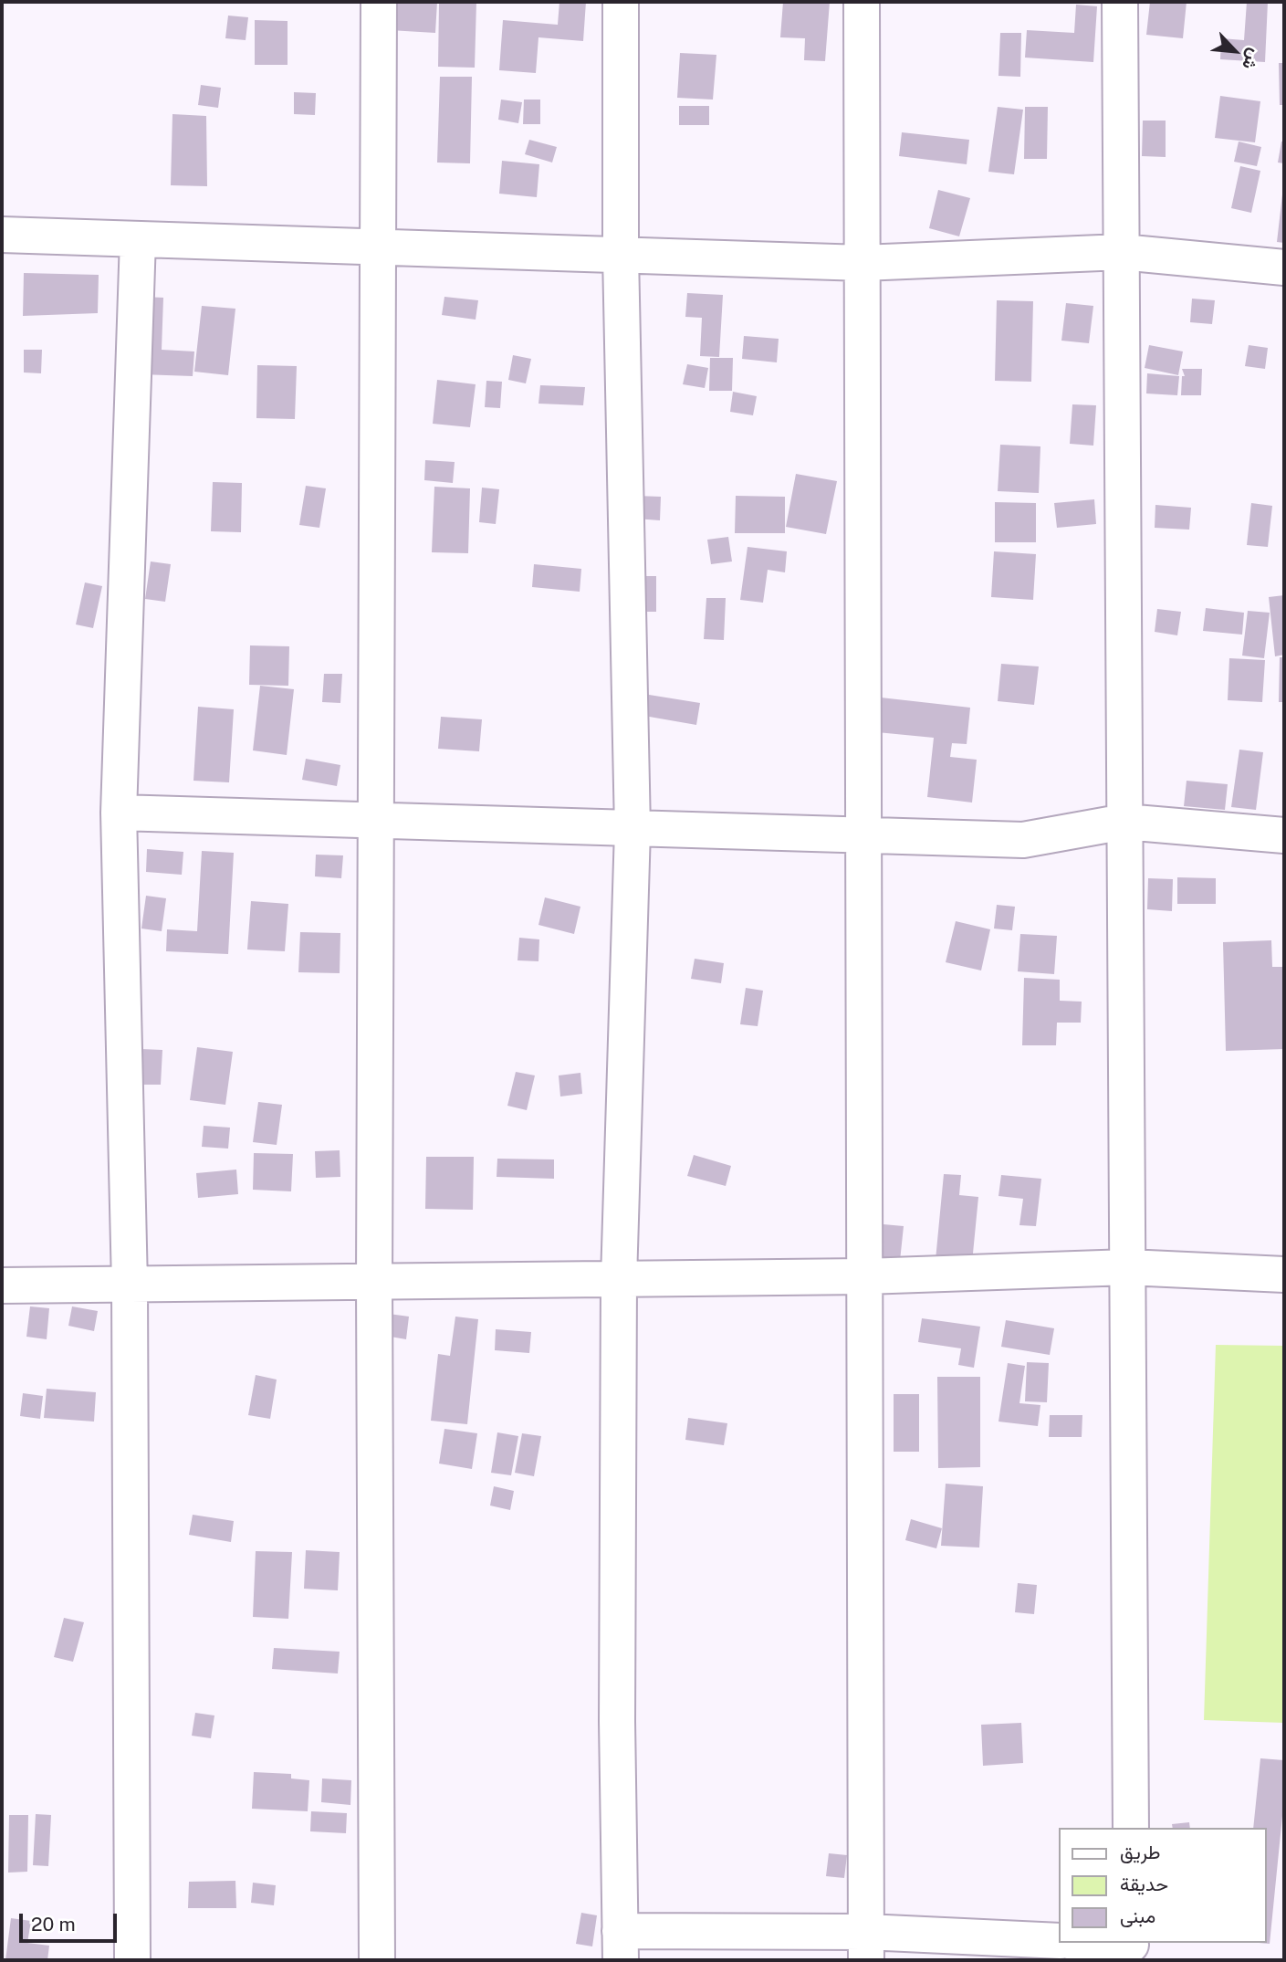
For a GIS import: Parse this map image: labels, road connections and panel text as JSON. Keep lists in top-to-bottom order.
{
  "legend": ["طريق", "حديقة", "مبنى"],
  "scale_bar": "20 m",
  "north": "bottom right"
}
